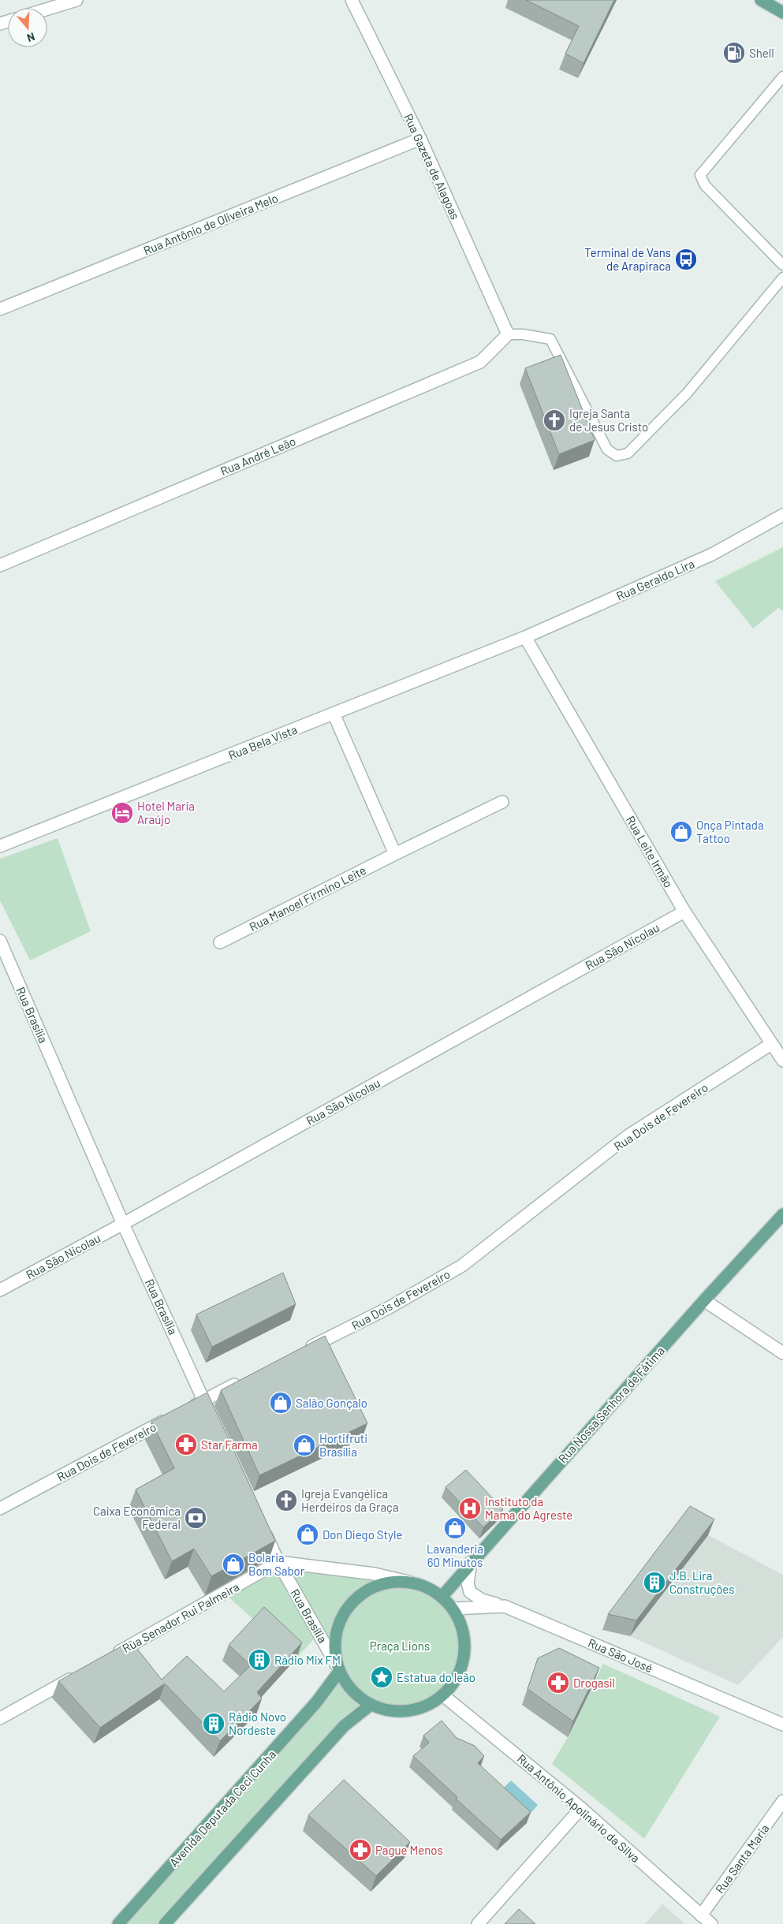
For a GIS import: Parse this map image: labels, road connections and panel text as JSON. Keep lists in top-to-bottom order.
{
  "streets": {
    "main road": ["Rua Nossa Senhora de Fátima", "Avenida Deputada Ceci Cunha"],
    "street": [
      "Rua Gazeta de Alagoas",
      "Rua Antônio de Oliveira Melo",
      "Rua André Leão",
      "Rua Geraldo Lira",
      "Rua Bela Vista",
      "Rua Leite Irmão",
      "Rua Manoel Firmino Leite",
      "Rua São Nicolau",
      "Rua Brasília",
      "Rua Dois de Fevereiro",
      "Rua Senador Rui Palmeira",
      "Rua São José",
      "Rua Antônio Apolinário da Silva",
      "Rua Santa Maria"
    ]
  },
  "crossings": [
    ["Rua Gazeta de Alagoas", "Rua Antônio de Oliveira Melo"],
    ["Rua Gazeta de Alagoas", "Rua André Leão"],
    ["Rua Geraldo Lira", "Rua Bela Vista"],
    ["Rua Geraldo Lira", "Rua Leite Irmão"],
    ["Rua Bela Vista", "Rua Leite Irmão"],
    ["Rua Leite Irmão", "Rua São Nicolau"],
    ["Rua Leite Irmão", "Rua Dois de Fevereiro"],
    ["Rua São Nicolau", "Rua Brasília"],
    ["Rua Brasília", "Rua Dois de Fevereiro"],
    ["Rua Brasília", "Rua Nossa Senhora de Fátima"],
    ["Rua Brasília", "Rua Senador Rui Palmeira"],
    ["Rua Brasília", "Rua São José"],
    ["Rua Brasília", "Avenida Deputada Ceci Cunha"],
    ["Rua Brasília", "Rua Antônio Apolinário da Silva"],
    ["Rua Nossa Senhora de Fátima", "Rua São José"],
    ["Rua Nossa Senhora de Fátima", "Avenida Deputada Ceci Cunha"],
    ["Rua Nossa Senhora de Fátima", "Rua Antônio Apolinário da Silva"],
    ["Rua São José", "Avenida Deputada Ceci Cunha"],
    ["Rua São José", "Rua Antônio Apolinário da Silva"],
    ["Avenida Deputada Ceci Cunha", "Rua Antônio Apolinário da Silva"],
    ["Rua Antônio Apolinário da Silva", "Rua Santa Maria"]
  ],
  "parks": ["Praça Lions"],
  "places": {
    "fuel station": ["Shell"],
    "bus stop": ["Terminal de Vans de Arapiraca"],
    "church": ["Igreja Santa de Jesus Cristo", "Igreja Evangélica Herdeiros da Graça"],
    "hotel": ["Hotel Maria Araújo"],
    "shop": [
      "Onça Pintada Tattoo",
      "Salão Gonçalo",
      "Hortifruti Brasília",
      "Lavanderia 60 Minutos",
      "Don Diego Style",
      "Bolaria Bom Sabor"
    ],
    "pharmacy": ["Star Farma", "Drogasil", "Pague Menos"],
    "hospital": ["Instituto da Mama do Agreste"],
    "bank": ["Caixa Econômica Federal"],
    "building": ["J.B. Lira Construções", "Rádio Mix FM", "Rádio Novo Nordeste"],
    "place": ["Estatua do leão"]
  },
  "north": "bottom"
}
